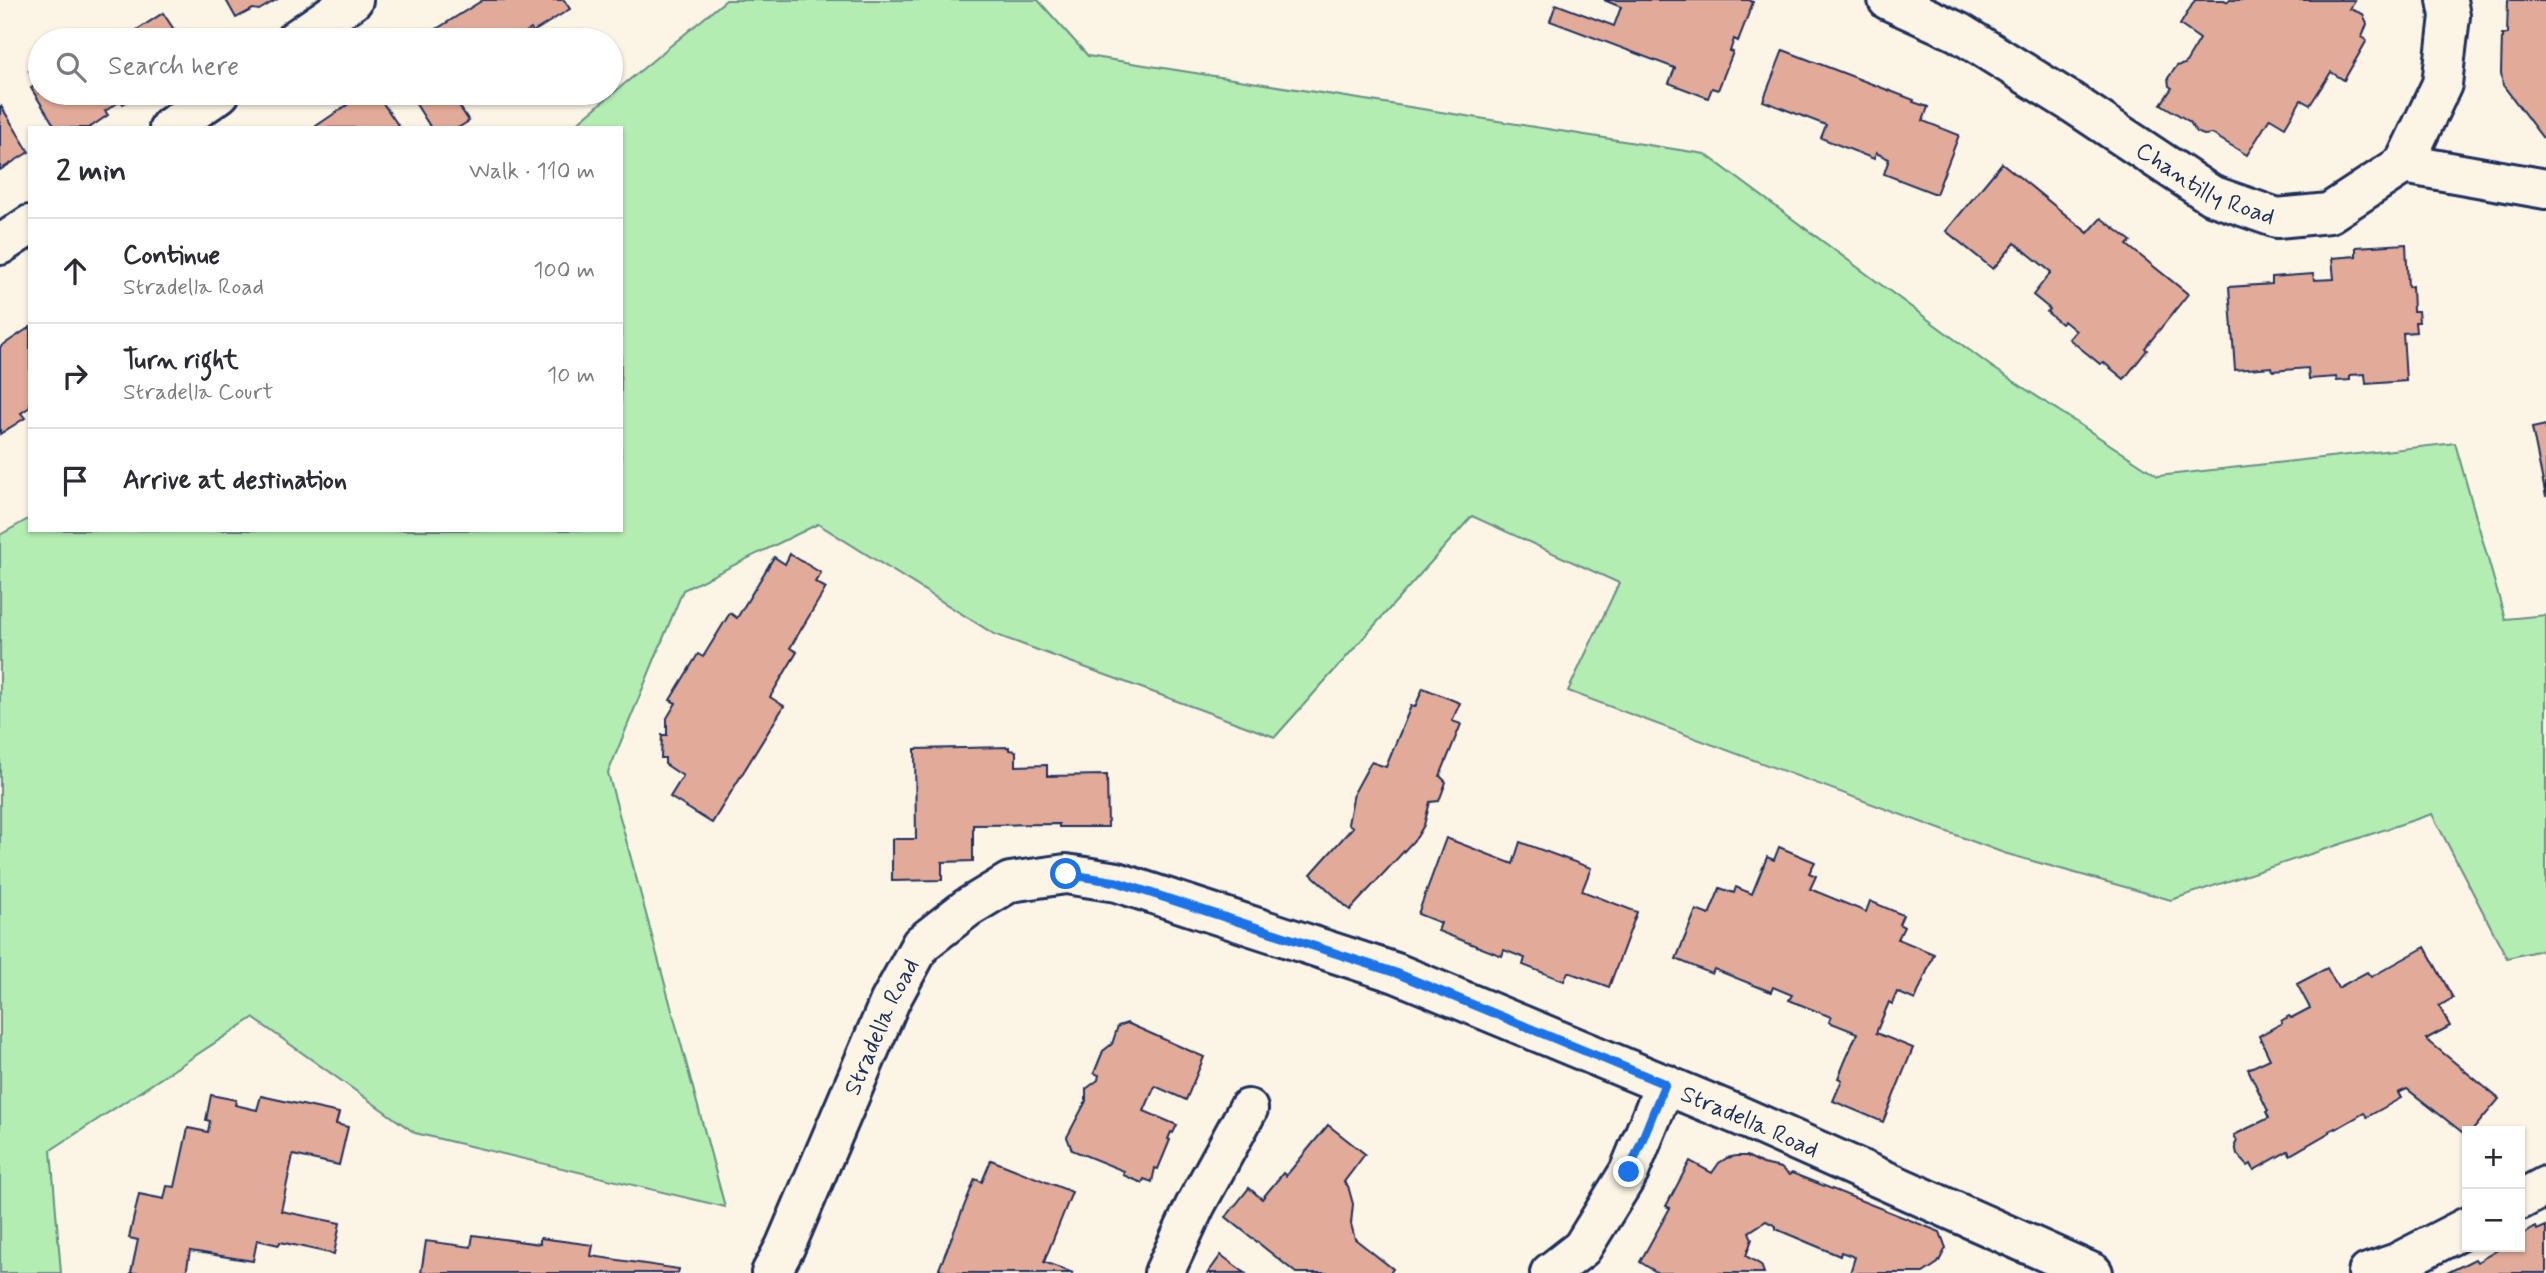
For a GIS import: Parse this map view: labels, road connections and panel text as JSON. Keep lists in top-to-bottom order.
{
  "streets": {
    "street": ["Chantilly Road", "Stradella Road"]
  },
  "page": {
    "search": "Search here",
    "heading": ["2 min", "Walk · 110 m"],
    "list": [
      ["Continue", "Stradella Road", "100 m"],
      ["Turn right", "Stradella Court", "10 m"],
      "Arrive at destination"
    ],
    "map_buttons": ["+", "−"]
  }
}
